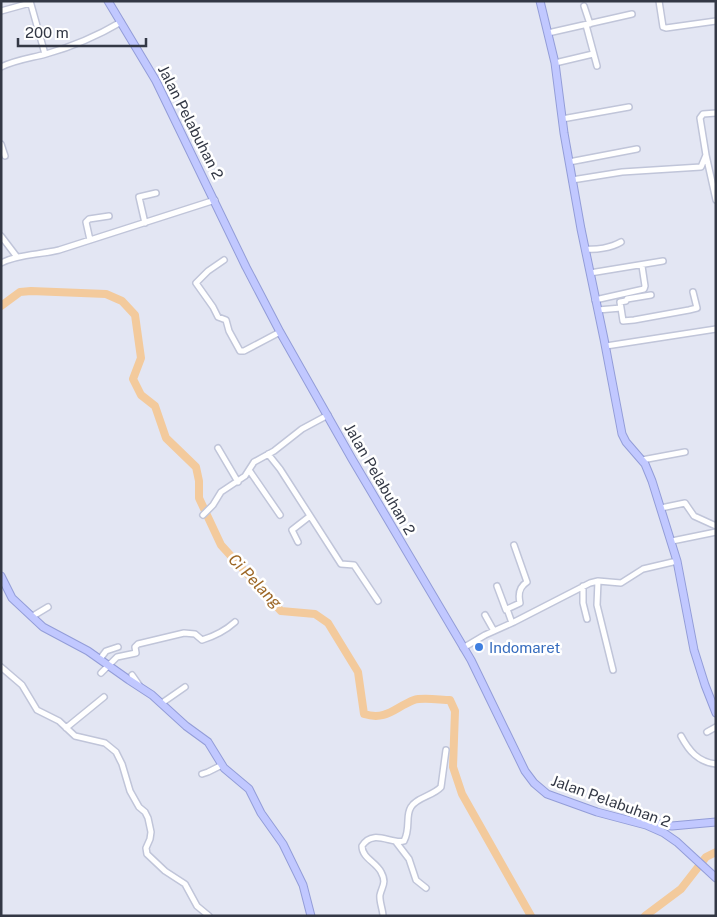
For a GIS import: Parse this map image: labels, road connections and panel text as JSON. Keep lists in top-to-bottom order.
{
  "streets": {
    "street": ["Jalan Pelabuhan 2"]
  },
  "water": ["Ci Pelang"],
  "places": ["Indomaret"],
  "scale_bar": "200 m"
}
